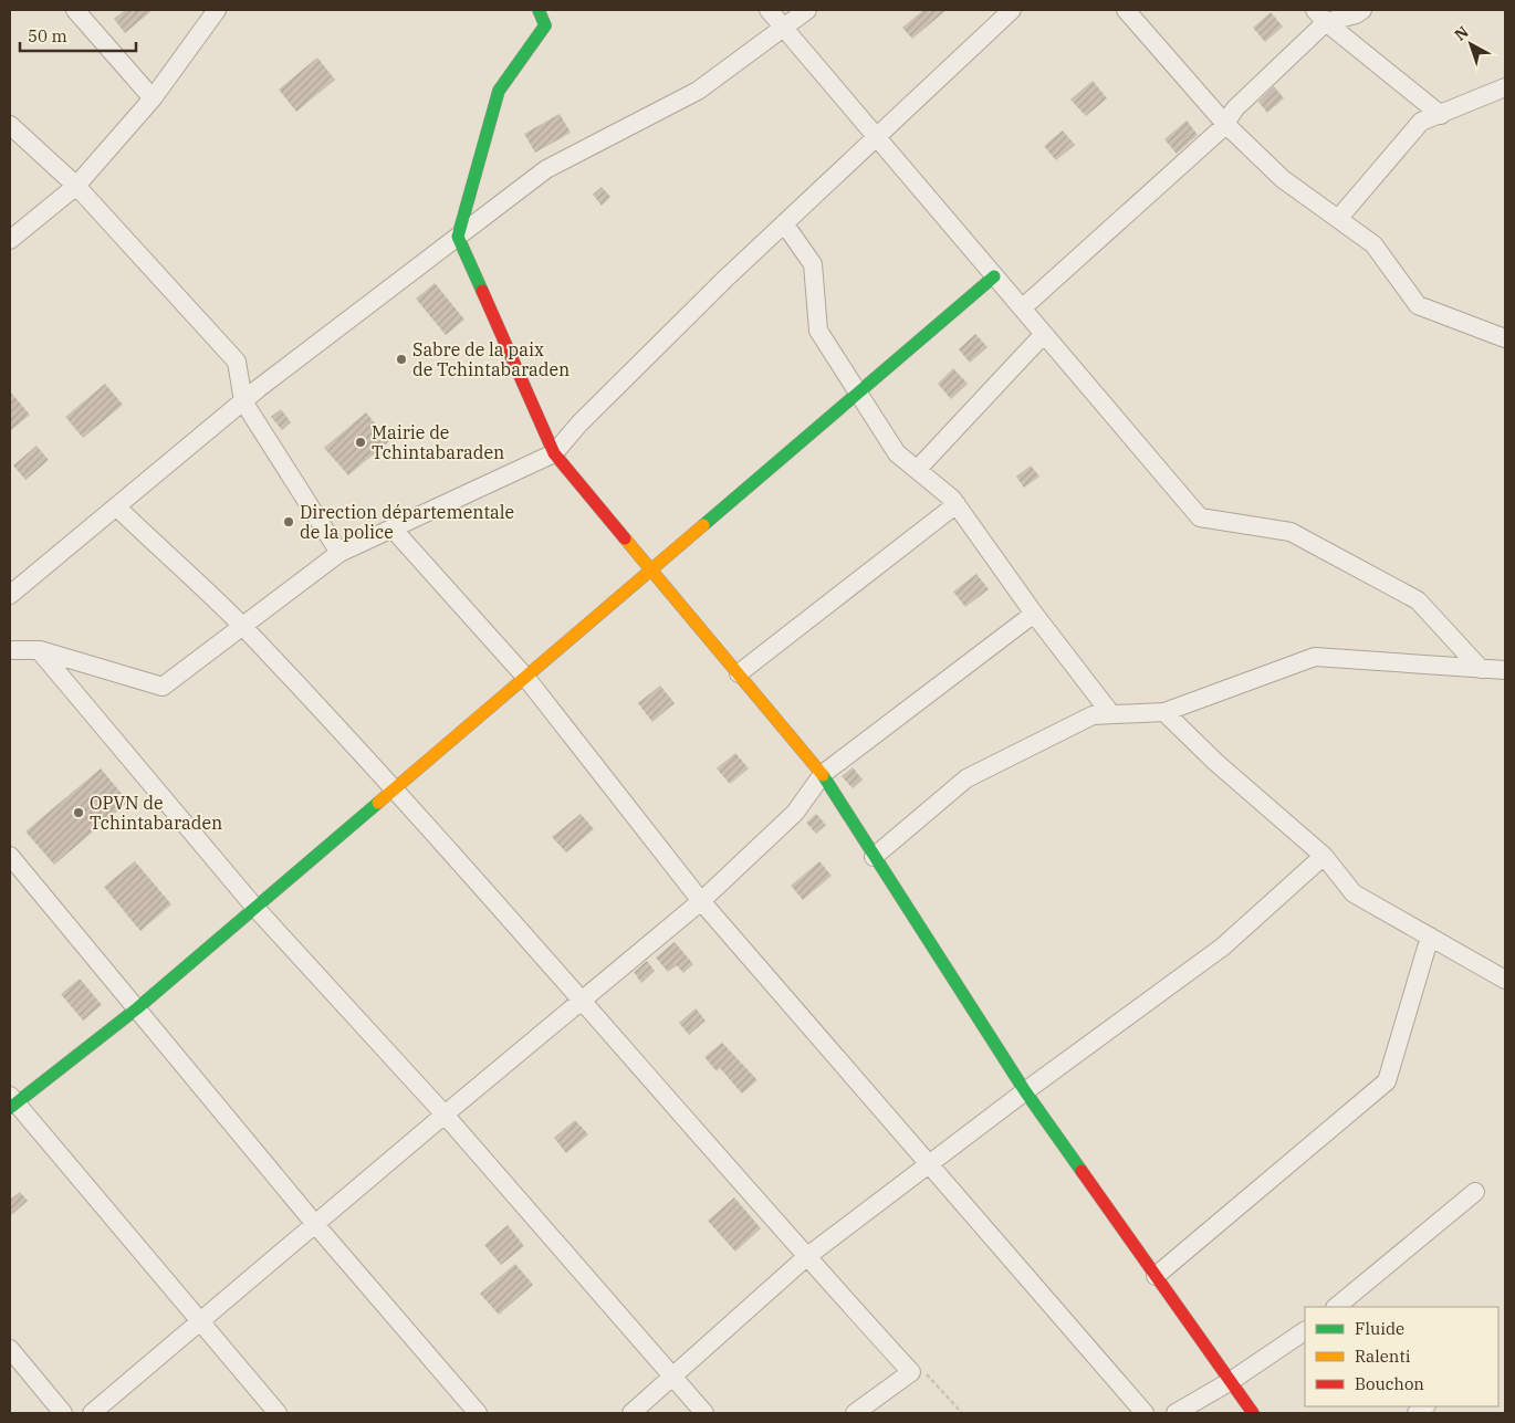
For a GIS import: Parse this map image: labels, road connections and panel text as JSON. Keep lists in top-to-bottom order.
{
  "places": [
    "Sabre de la paix de Tchintabaraden",
    "Mairie de Tchintabaraden",
    "Direction départementale de la police",
    "OPVN de Tchintabaraden"
  ],
  "legend": ["Fluide", "Ralenti", "Bouchon"],
  "scale_bar": "50 m",
  "north": "top left"
}
